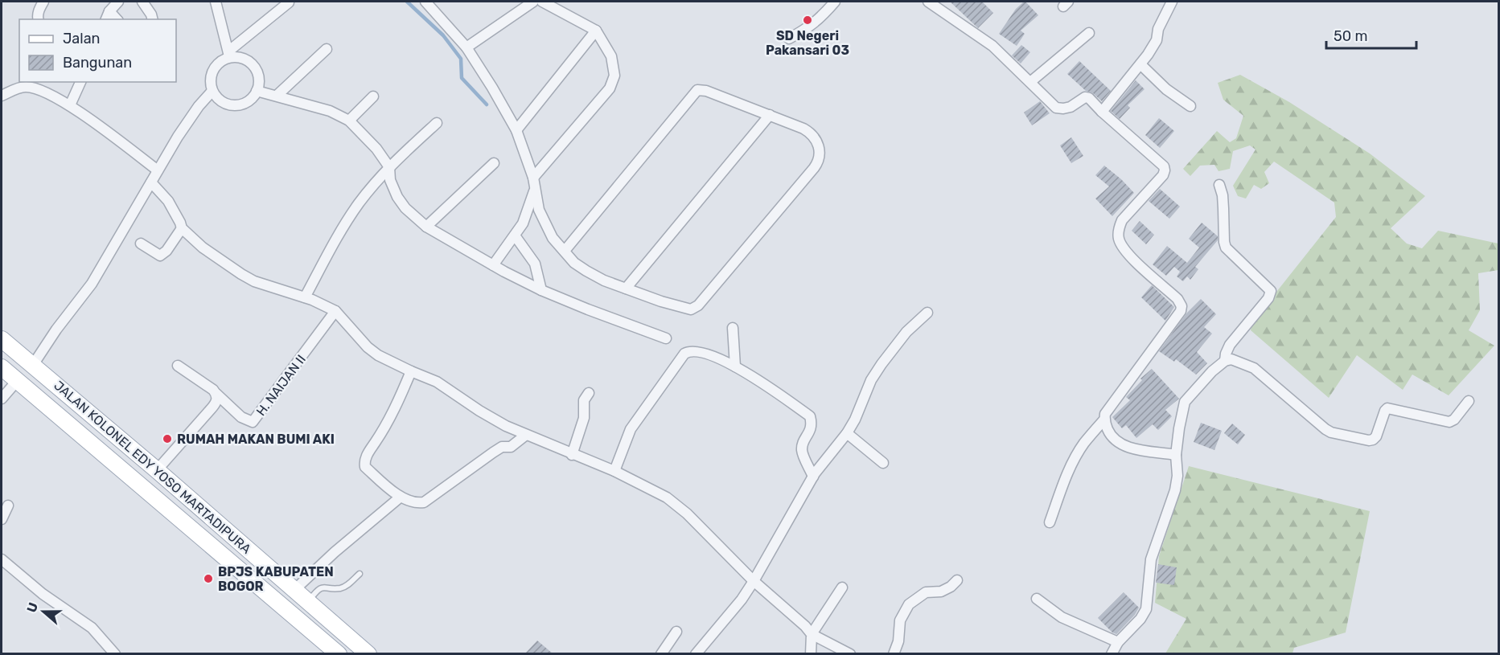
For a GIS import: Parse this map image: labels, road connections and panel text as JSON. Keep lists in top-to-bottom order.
{
  "streets": {
    "main road": ["JALAN KOLONEL EDY YOSO MARTADIPURA"],
    "street": ["H. NAIJAN II"]
  },
  "places": ["SD Negeri Pakansari 03", "RUMAH MAKAN BUMI AKI", "BPJS KABUPATEN BOGOR"],
  "legend": ["Jalan", "Bangunan"],
  "scale_bar": "50 m",
  "north": "left"
}
